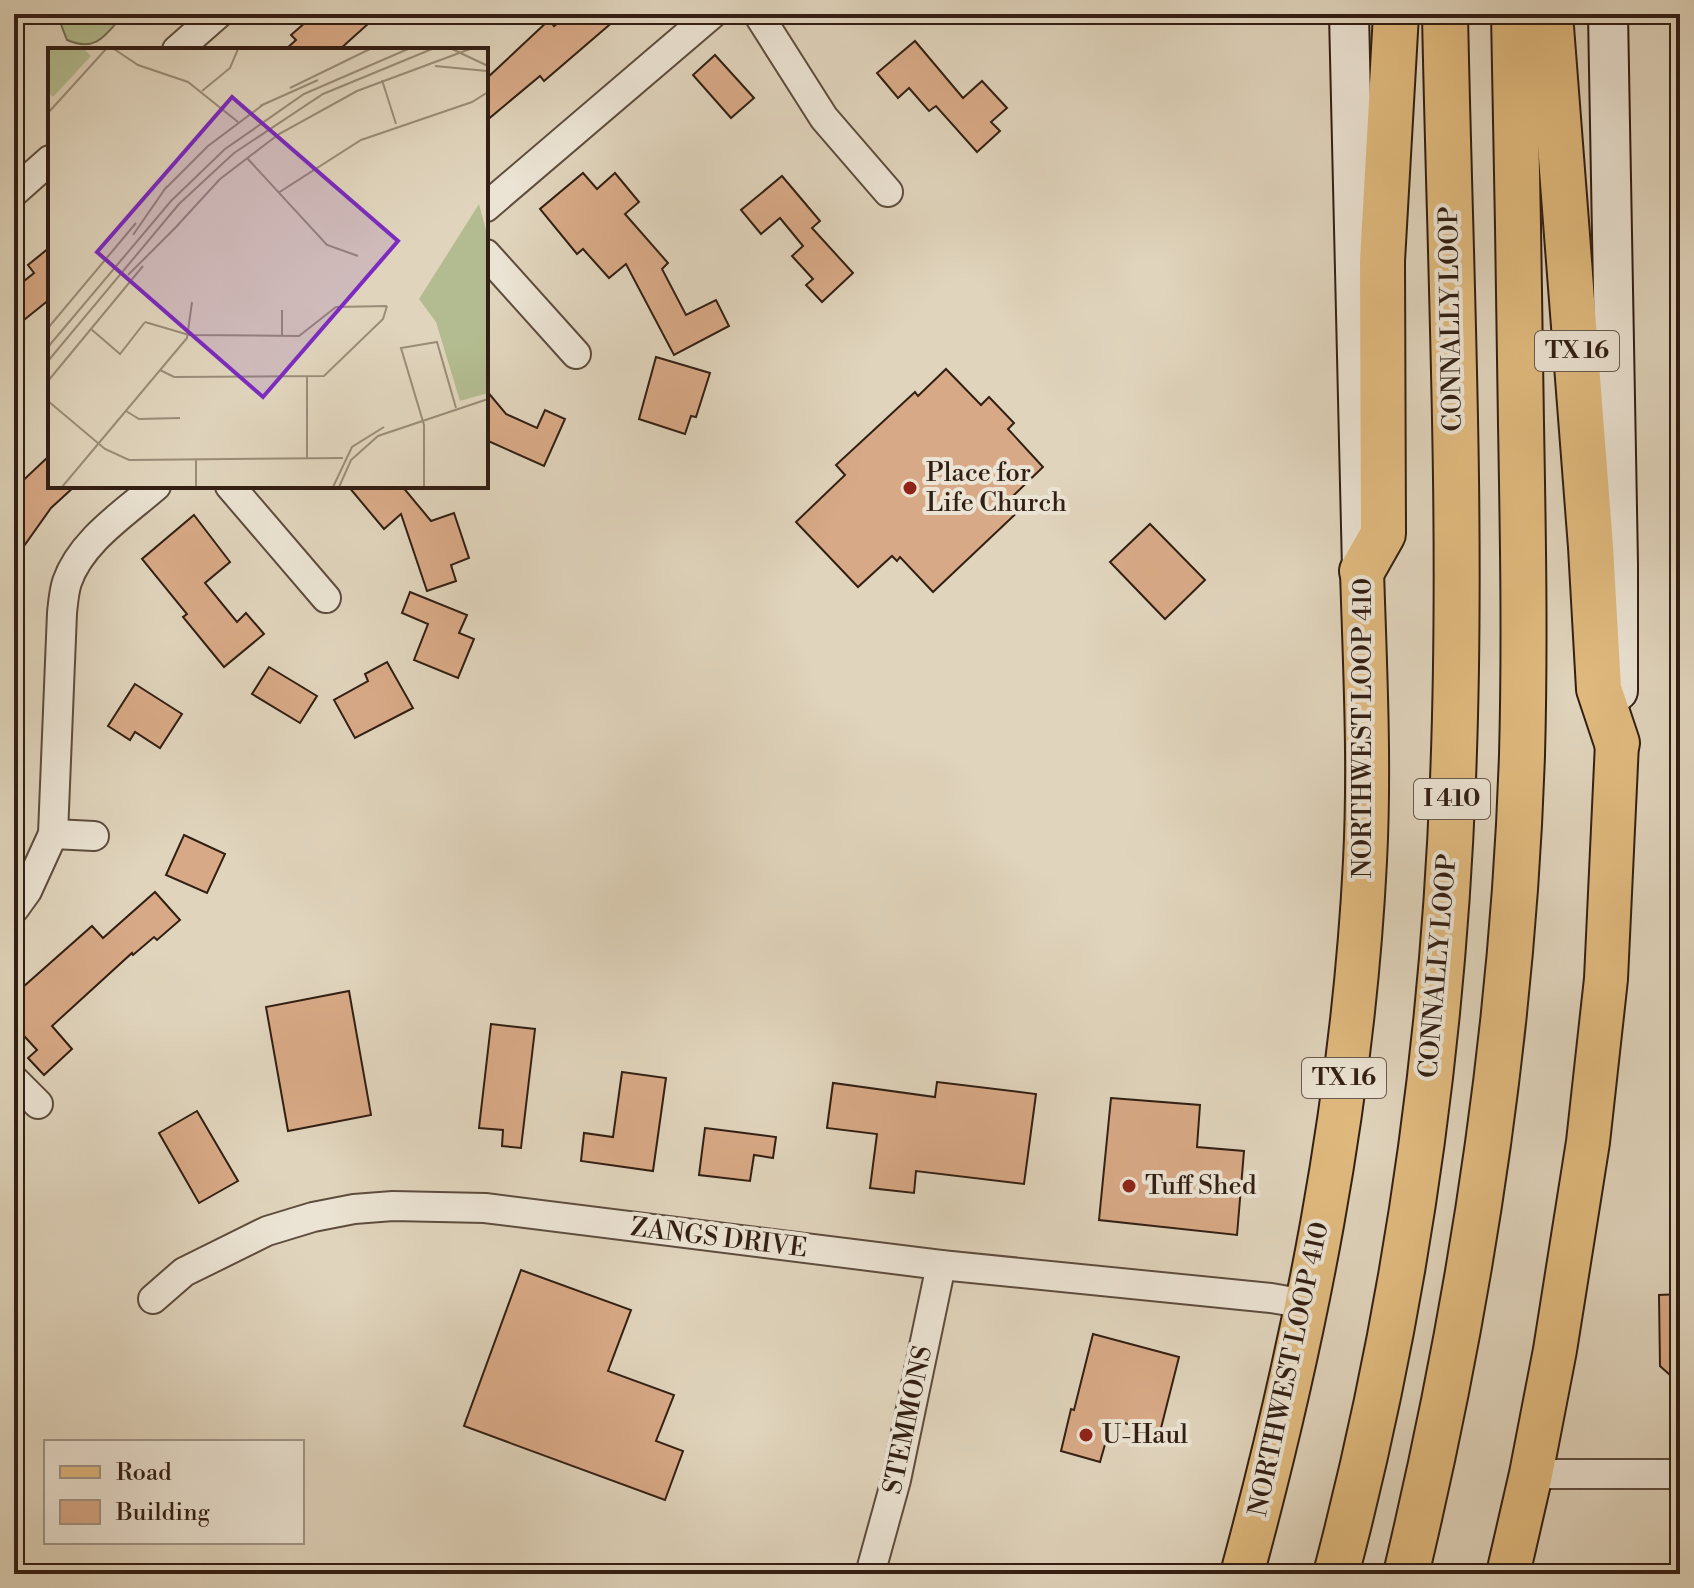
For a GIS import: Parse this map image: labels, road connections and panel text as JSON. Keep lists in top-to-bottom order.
{
  "streets": {
    "highway": ["CONNALLY LOOP", "TX 16", "I 410"],
    "main road": ["NORTHWEST LOOP 410"],
    "street": ["ZANGS DRIVE", "STEMMONS"]
  },
  "crossings": [
    ["NORTHWEST LOOP 410", "ZANGS DRIVE"],
    ["ZANGS DRIVE", "STEMMONS"]
  ],
  "places": ["Place for Life Church", "Tuff Shed", "U-Haul"],
  "legend": ["Road", "Building"]
}
